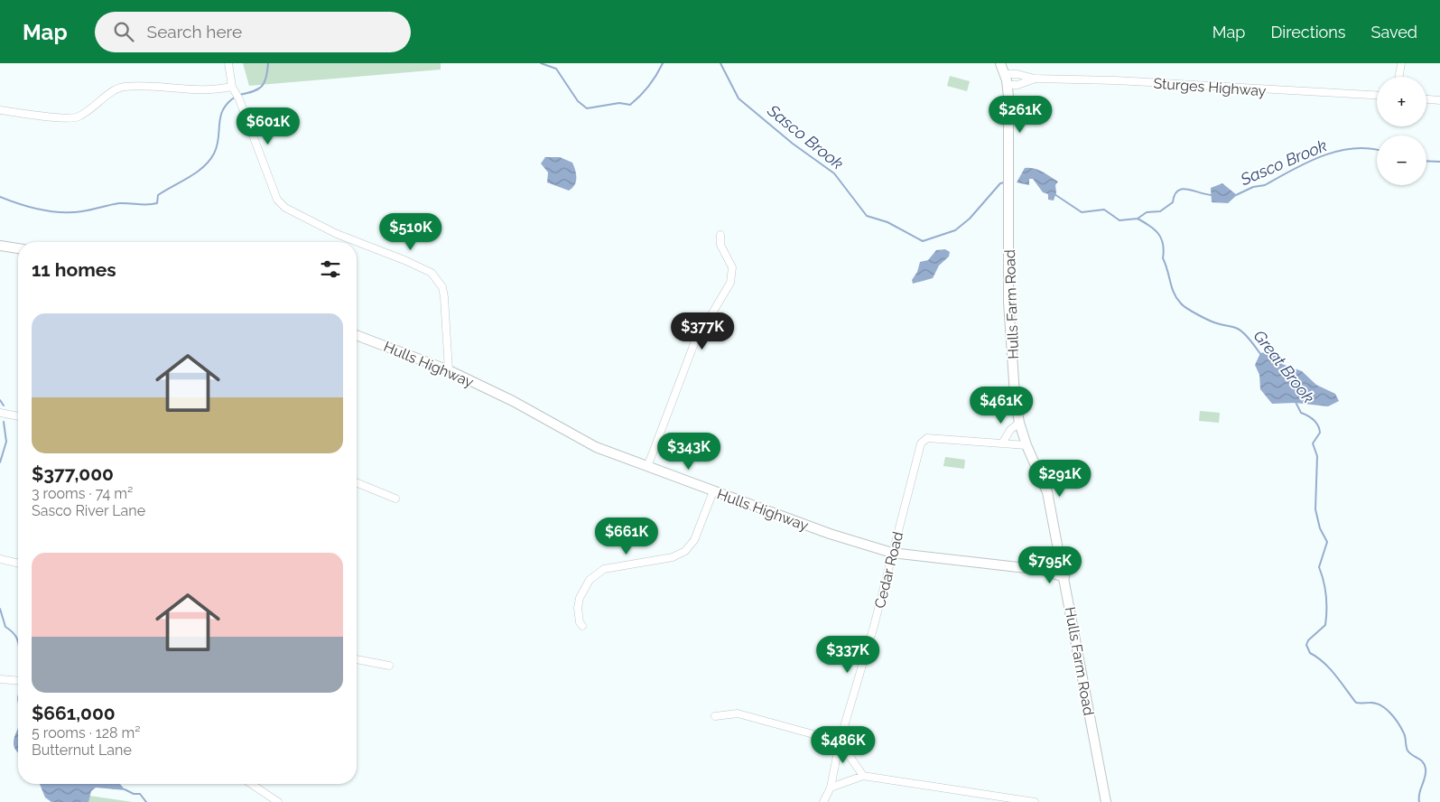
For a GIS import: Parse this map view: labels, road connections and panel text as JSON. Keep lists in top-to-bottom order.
{
  "streets": {
    "street": [
      "Sturges Highway",
      "Hulls Farm Road",
      "Hulls Highway",
      "Cedar Road"
    ]
  },
  "crossings": [
    ["Sturges Highway", "Hulls Farm Road"],
    ["Hulls Farm Road", "Hulls Highway"],
    ["Hulls Farm Road", "Cedar Road"],
    ["Hulls Highway", "Cedar Road"]
  ],
  "water": ["Sasco Brook", "Great Brook"],
  "page": {
    "header": "Map",
    "search": "Search here",
    "nav": ["Map", "Directions", "Saved"],
    "map_buttons": ["+", "−"],
    "price": [
      "$261K",
      "$601K",
      "$510K",
      "$377K",
      "$461K",
      "$343K",
      "$291K",
      "$661K",
      "$795K",
      "$337K",
      "$486K"
    ],
    "heading": "11 homes",
    "list": [
      {
        "name": "$377,000",
        "note": "3 rooms · 74 m² · Sasco River Lane"
      },
      {
        "name": "$661,000",
        "note": "5 rooms · 128 m² · Butternut Lane"
      }
    ]
  }
}
